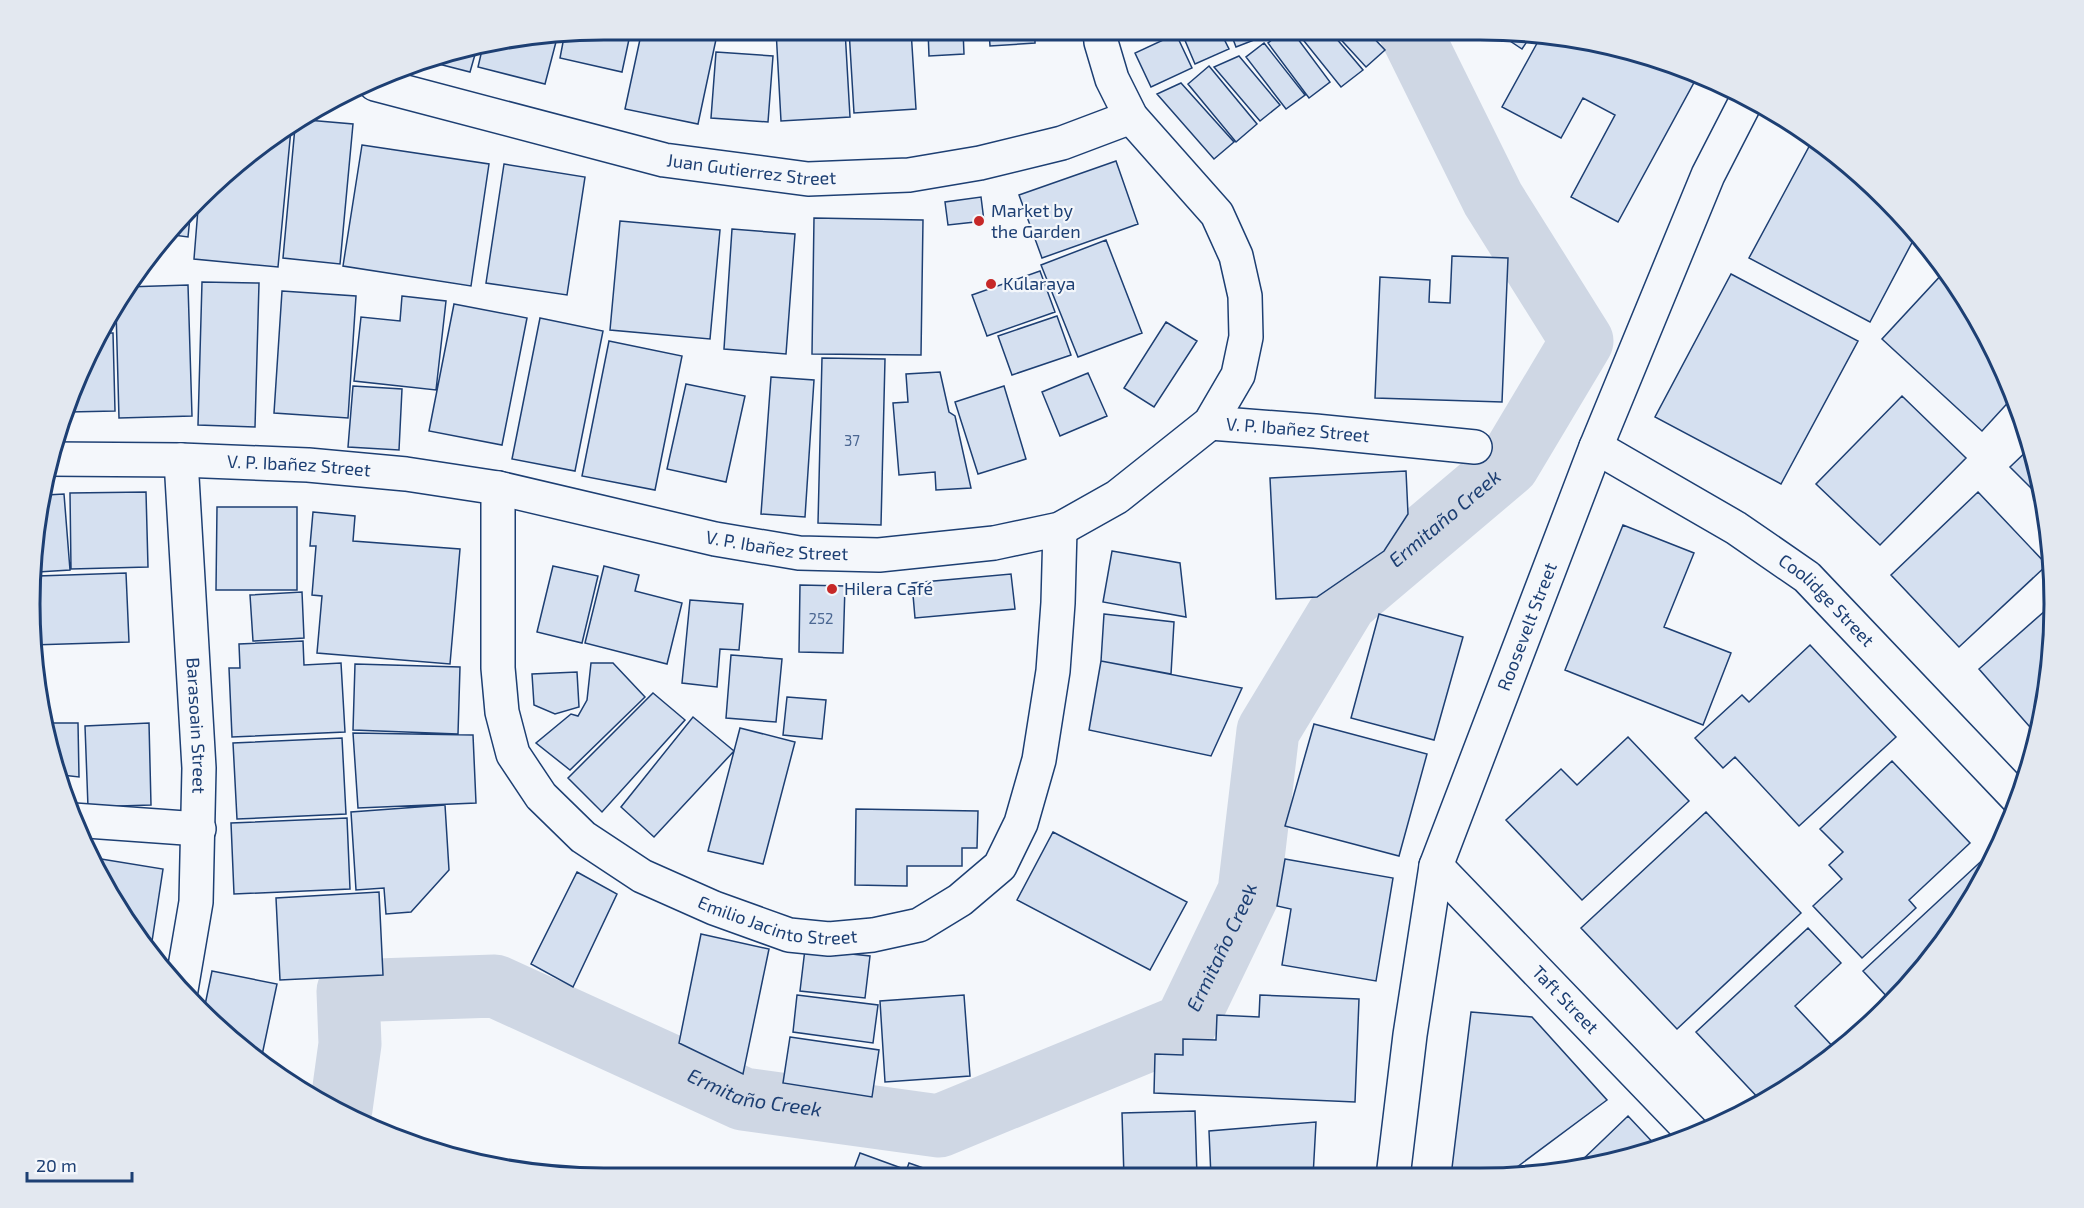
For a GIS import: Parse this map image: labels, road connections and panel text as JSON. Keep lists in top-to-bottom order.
{
  "streets": {
    "street": [
      "Juan Gutierrez Street",
      "V. P. Ibañez Street",
      "Coolidge Street",
      "Roosevelt Street",
      "Barasoain Street",
      "Emilio Jacinto Street",
      "Taft Street"
    ]
  },
  "crossings": [
    ["V. P. Ibañez Street", "Barasoain Street"],
    ["V. P. Ibañez Street", "Emilio Jacinto Street"],
    ["Coolidge Street", "Roosevelt Street"],
    ["Roosevelt Street", "Taft Street"]
  ],
  "water": ["Ermitaño Creek"],
  "places": ["Market by the Garden", "Kularaya", "Hilera Café"],
  "house_numbers": ["37", "252"],
  "scale_bar": "20 m"
}
